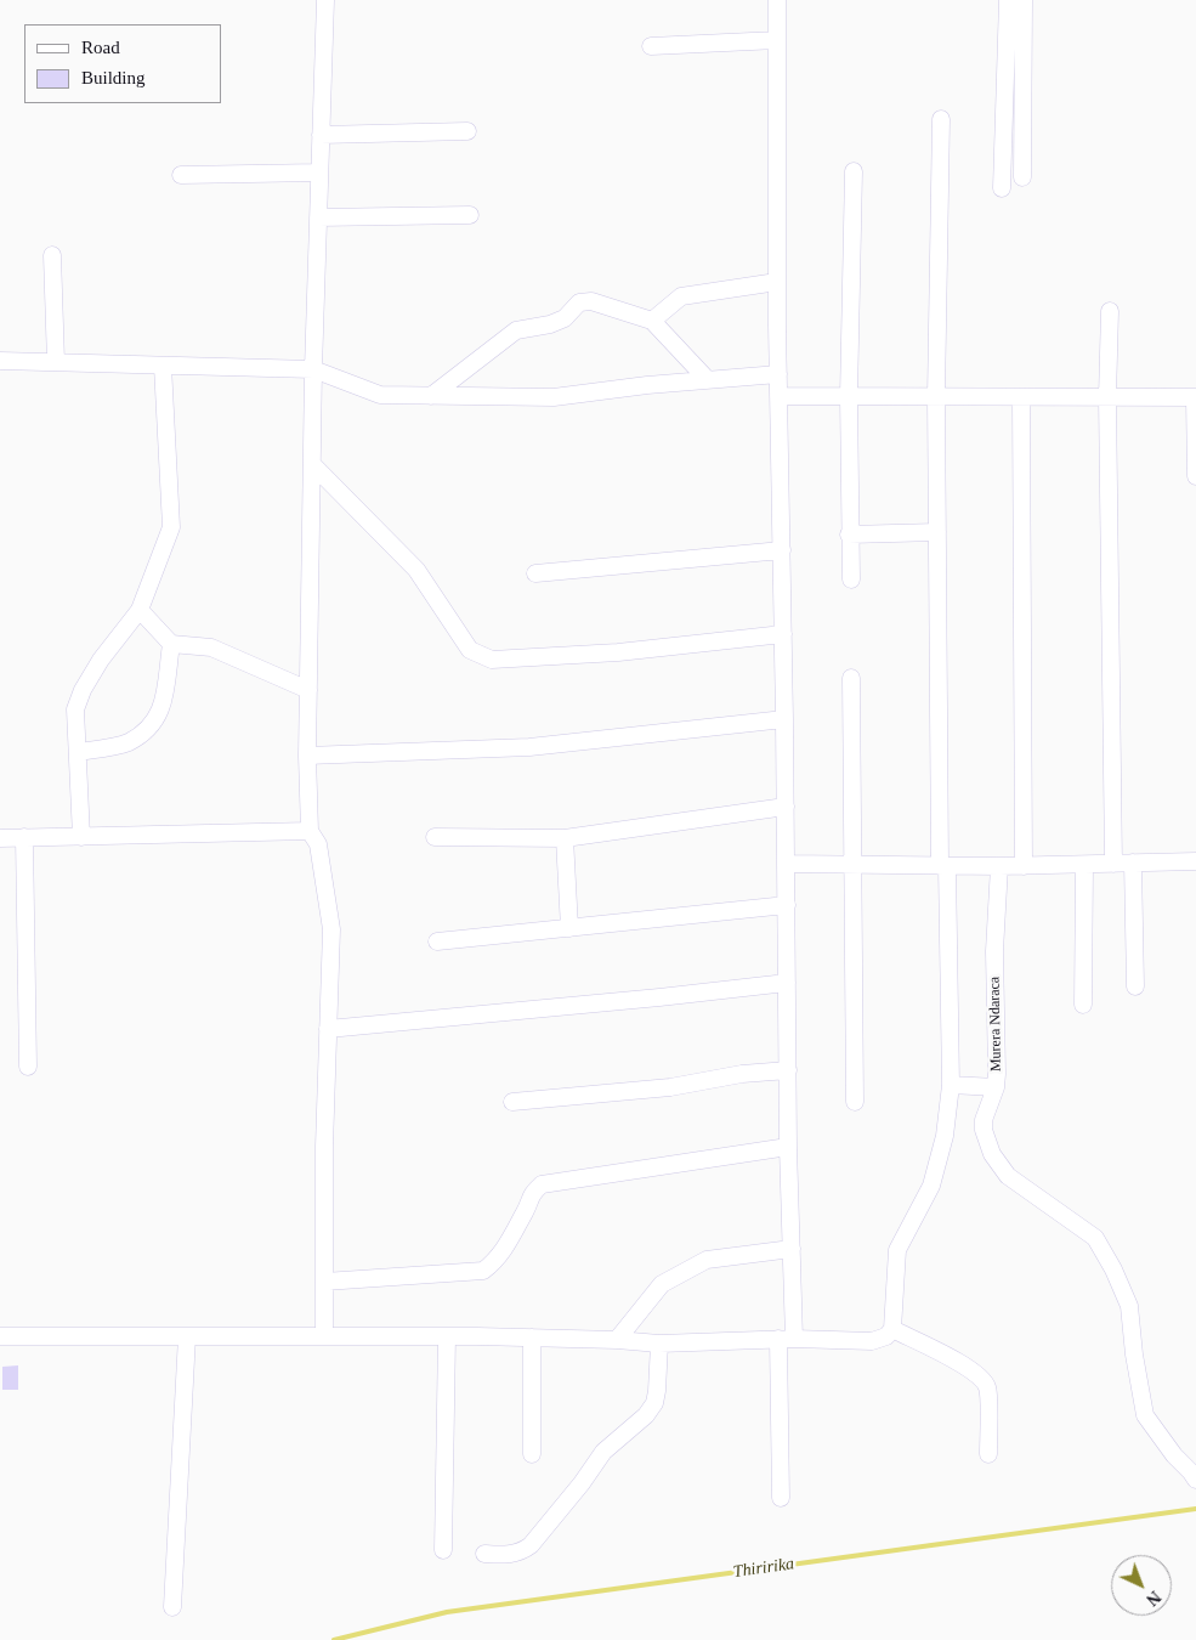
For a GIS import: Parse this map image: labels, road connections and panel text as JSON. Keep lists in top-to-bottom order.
{
  "streets": {
    "street": ["Murera Ndaraca"]
  },
  "water": ["Thiririka"],
  "legend": ["Road", "Building"],
  "north": "bottom right"
}
